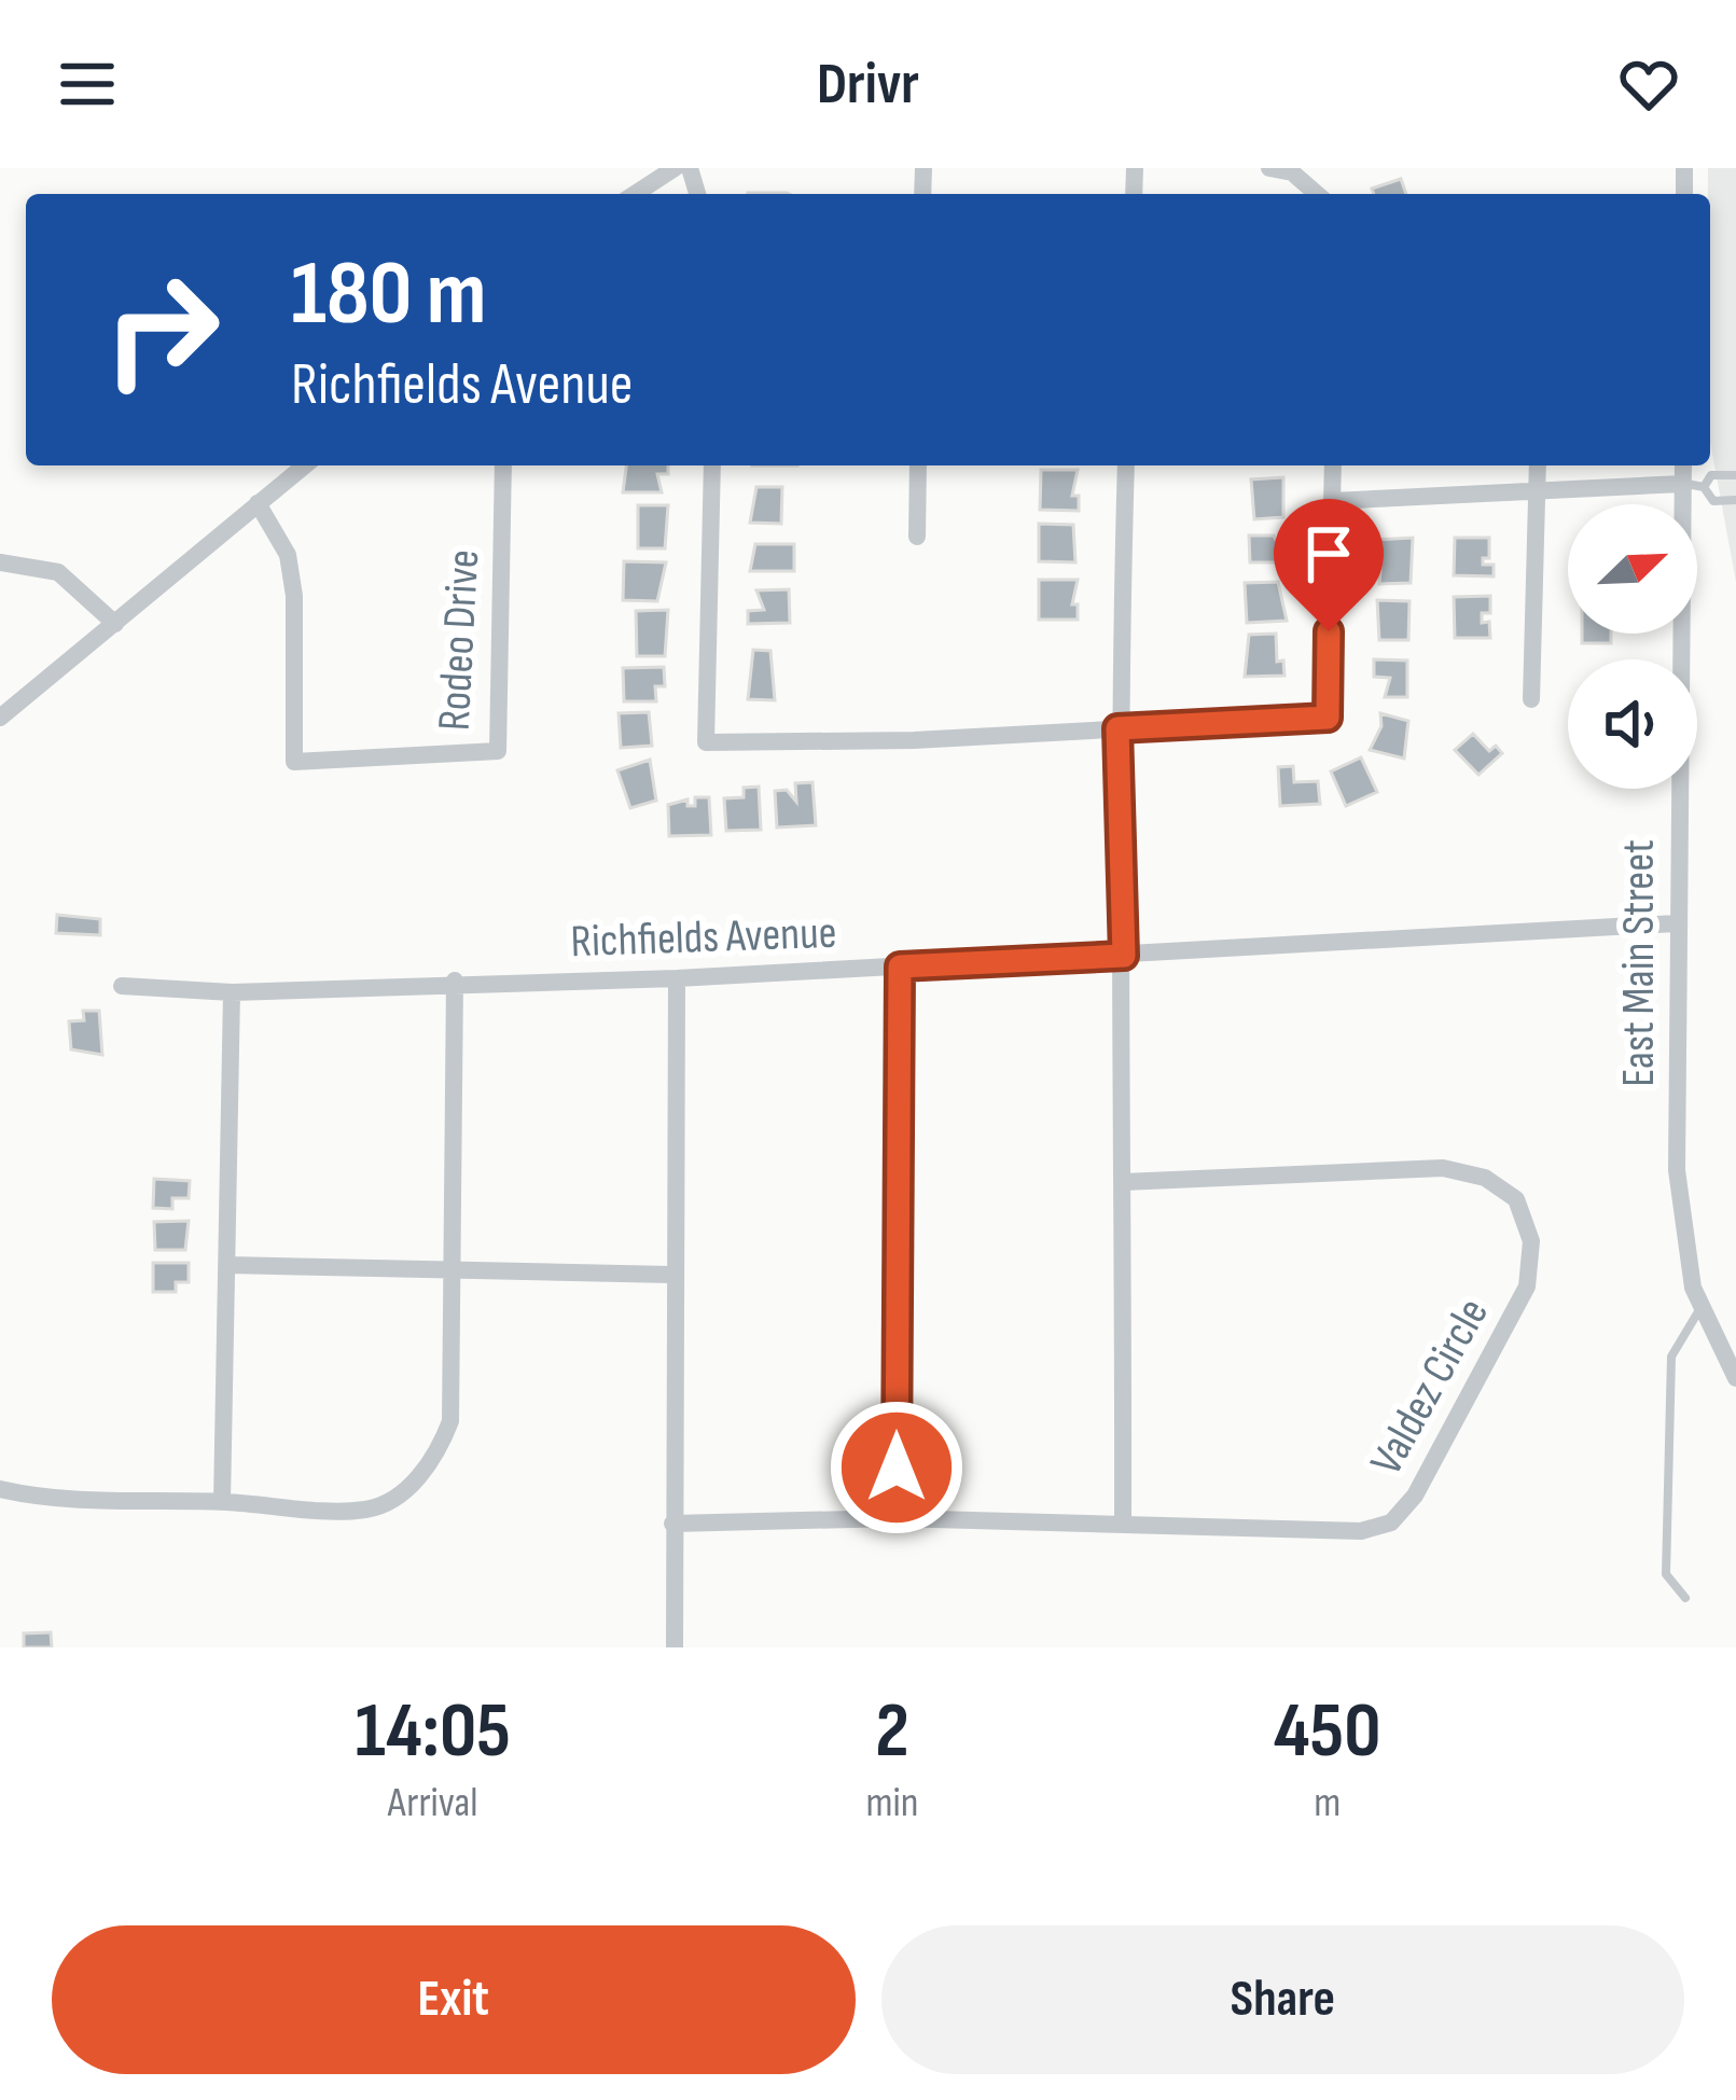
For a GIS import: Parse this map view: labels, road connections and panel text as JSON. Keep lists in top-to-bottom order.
{
  "streets": {
    "street": [
      "Rodeo Drive",
      "Richfields Avenue",
      "East Main Street",
      "Valdez Circle"
    ]
  },
  "crossings": [
    ["Richfields Avenue", "East Main Street"]
  ],
  "north": "top right",
  "page": {
    "header": "Drivr",
    "turn": ["180 m", "Richfields Avenue"],
    "eta": [
      "14:05",
      "Arrival",
      "2",
      "min",
      "450",
      "m"
    ],
    "buttons": ["Exit", "Share"]
  }
}
